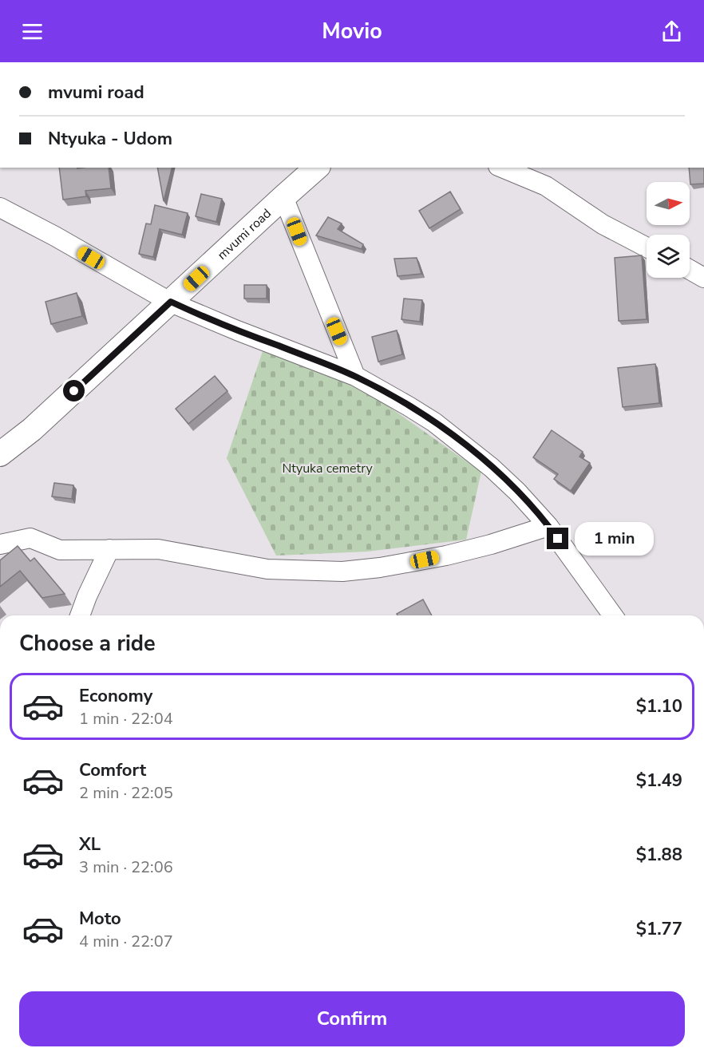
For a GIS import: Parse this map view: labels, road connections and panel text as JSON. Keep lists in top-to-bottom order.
{
  "streets": {
    "street": ["mvumi road"]
  },
  "parks": ["Ntyuka cemetry"],
  "north": "right",
  "page": {
    "header": "Movio",
    "banner": ["mvumi road", "Ntyuka - Udom"],
    "bubble": "1 min",
    "heading": "Choose a ride",
    "list": [
      {
        "name": "Economy",
        "note": "1 min · 22:04",
        "value": "$1.10"
      },
      {
        "name": "Comfort",
        "note": "2 min · 22:05",
        "value": "$1.49"
      },
      {
        "name": "XL",
        "note": "3 min · 22:06",
        "value": "$1.88"
      },
      {
        "name": "Moto",
        "note": "4 min · 22:07",
        "value": "$1.77"
      }
    ],
    "buttons": "Confirm"
  }
}
